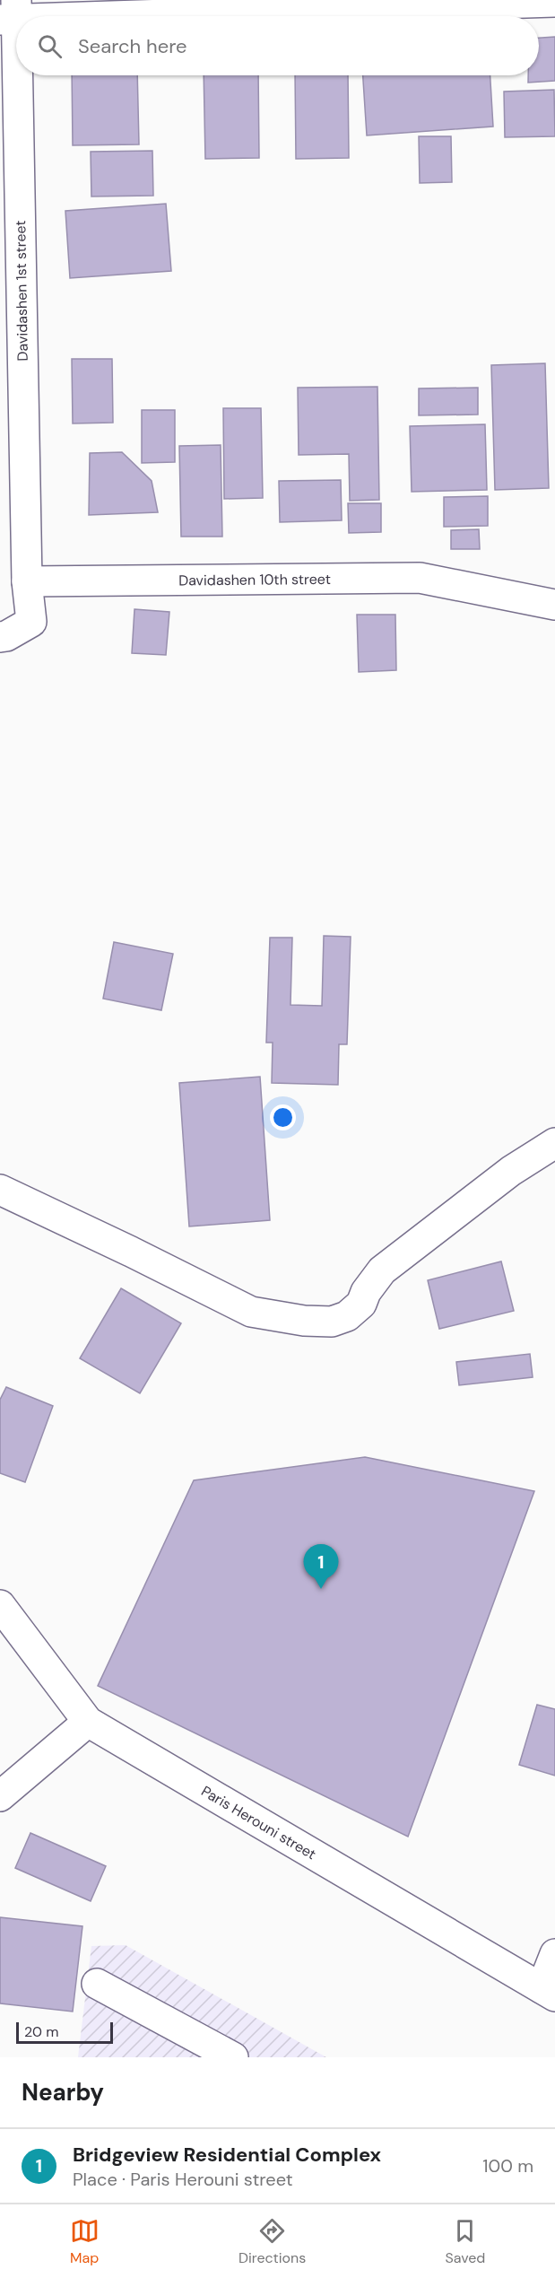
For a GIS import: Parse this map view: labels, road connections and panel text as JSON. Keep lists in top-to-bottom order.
{
  "streets": {
    "street": ["Davidashen 1st street", "Davidashen 10th street", "Paris Herouni street"]
  },
  "crossings": [
    ["Davidashen 1st street", "Davidashen 10th street"]
  ],
  "scale_bar": "20 m",
  "page": {
    "search": "Search here",
    "pins": "1",
    "scale": "20 m",
    "heading": "Nearby",
    "list": [
      {
        "mark": "1",
        "name": "Bridgeview Residential Complex",
        "note": "Place · Paris Herouni street",
        "value": "100 m"
      }
    ],
    "nav": ["Map", "Directions", "Saved"]
  }
}
